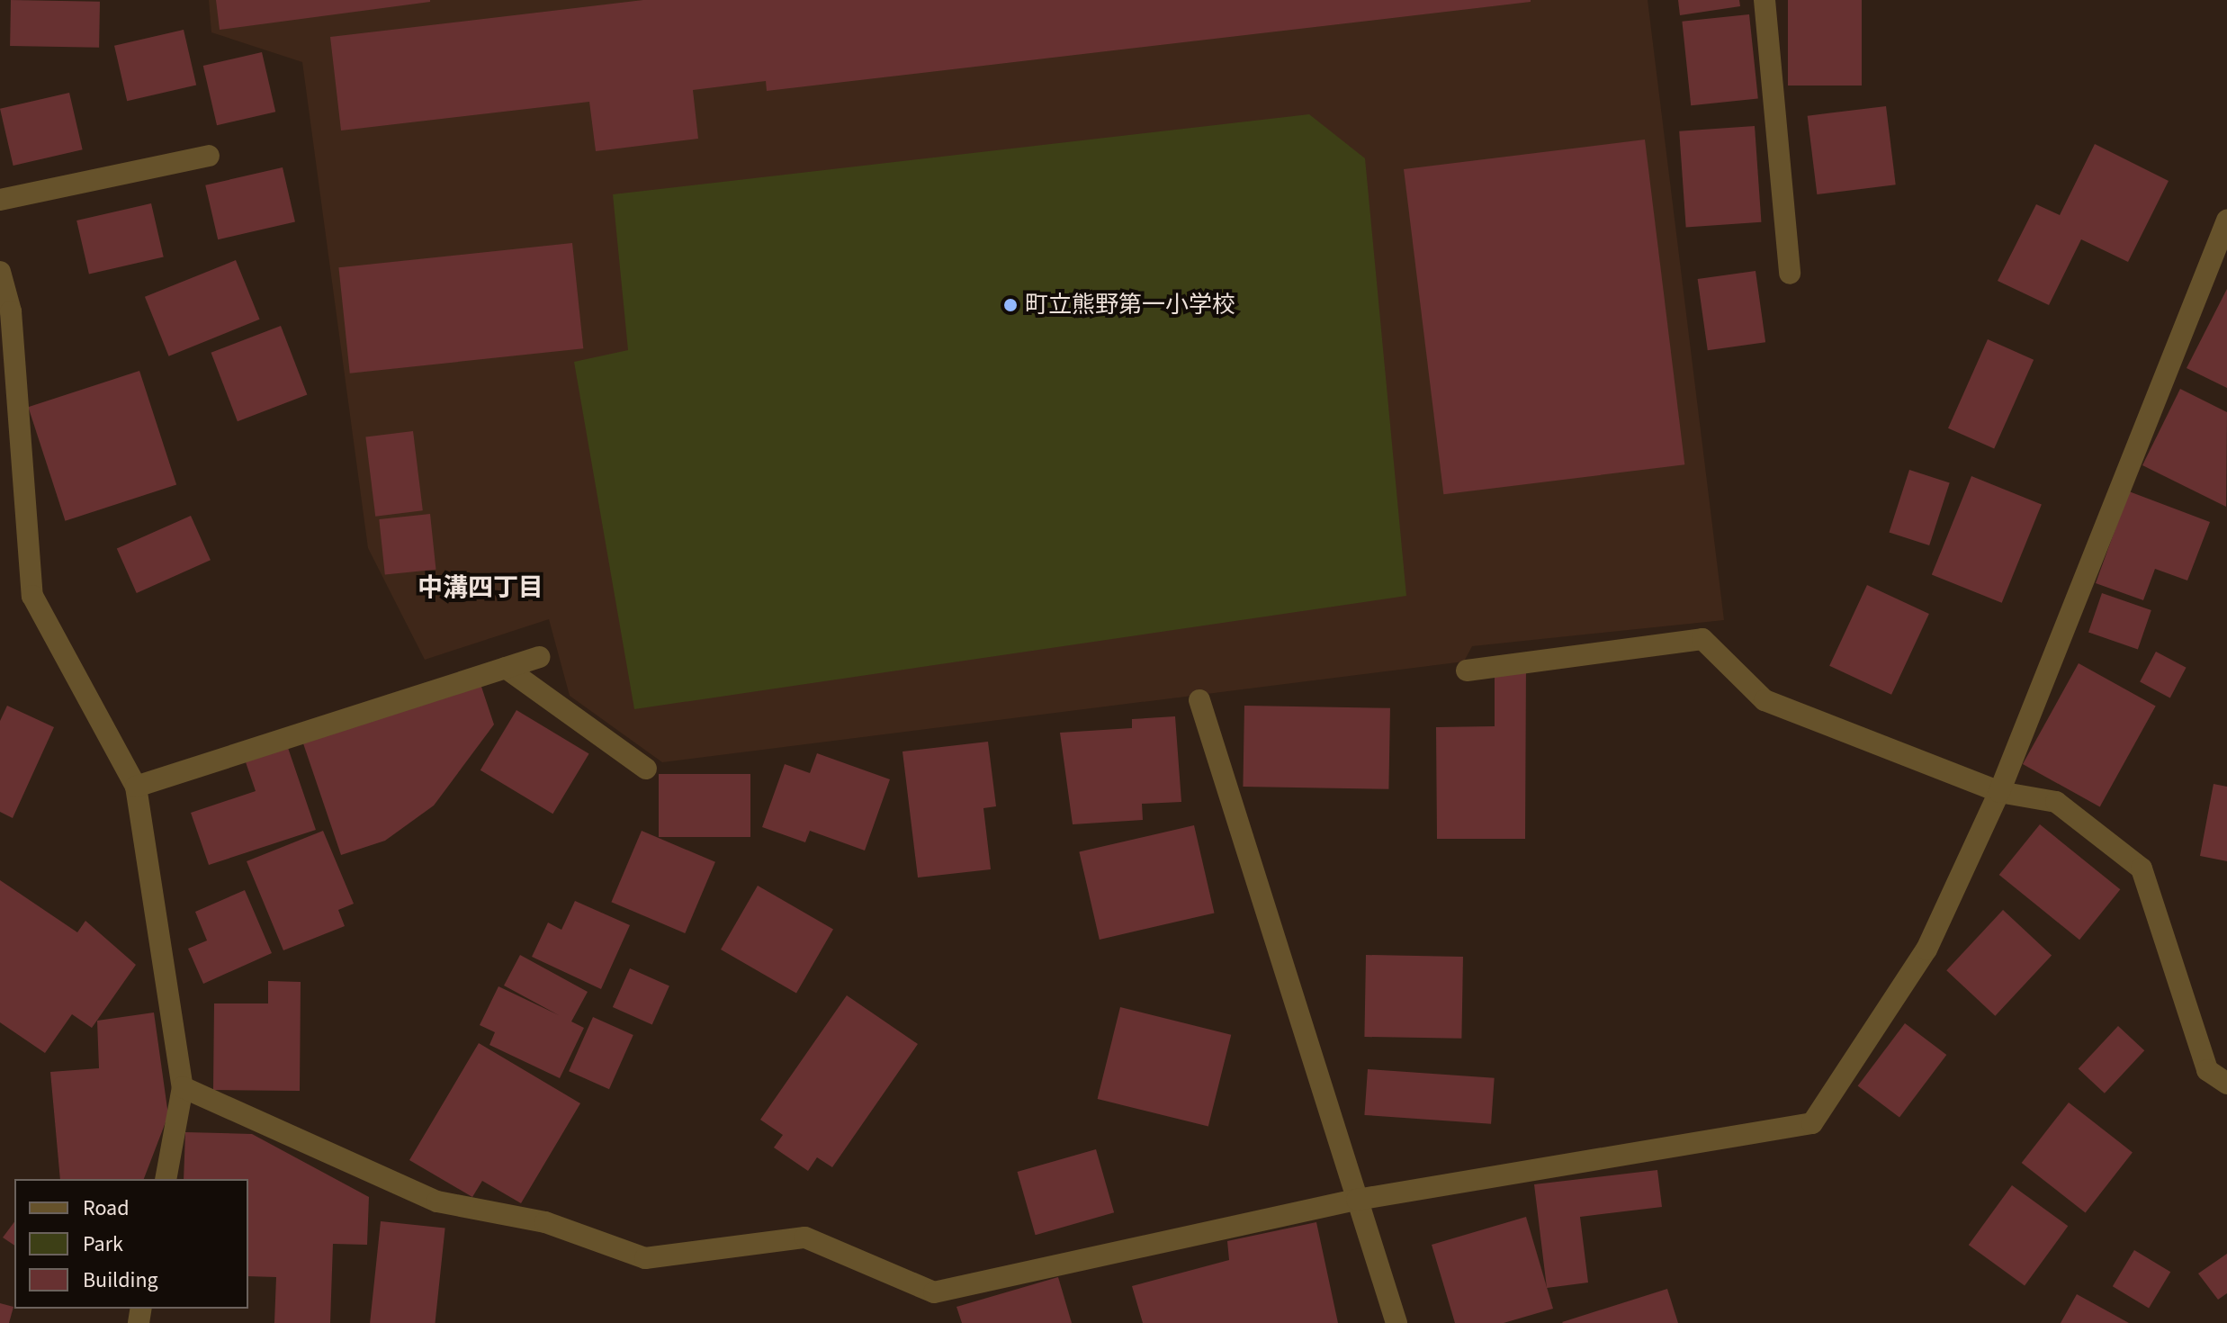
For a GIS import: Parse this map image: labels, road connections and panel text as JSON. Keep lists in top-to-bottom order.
{
  "districts": ["中溝四丁目"],
  "places": ["町立熊野第一小学校"],
  "legend": ["Road", "Park", "Building"]
}
